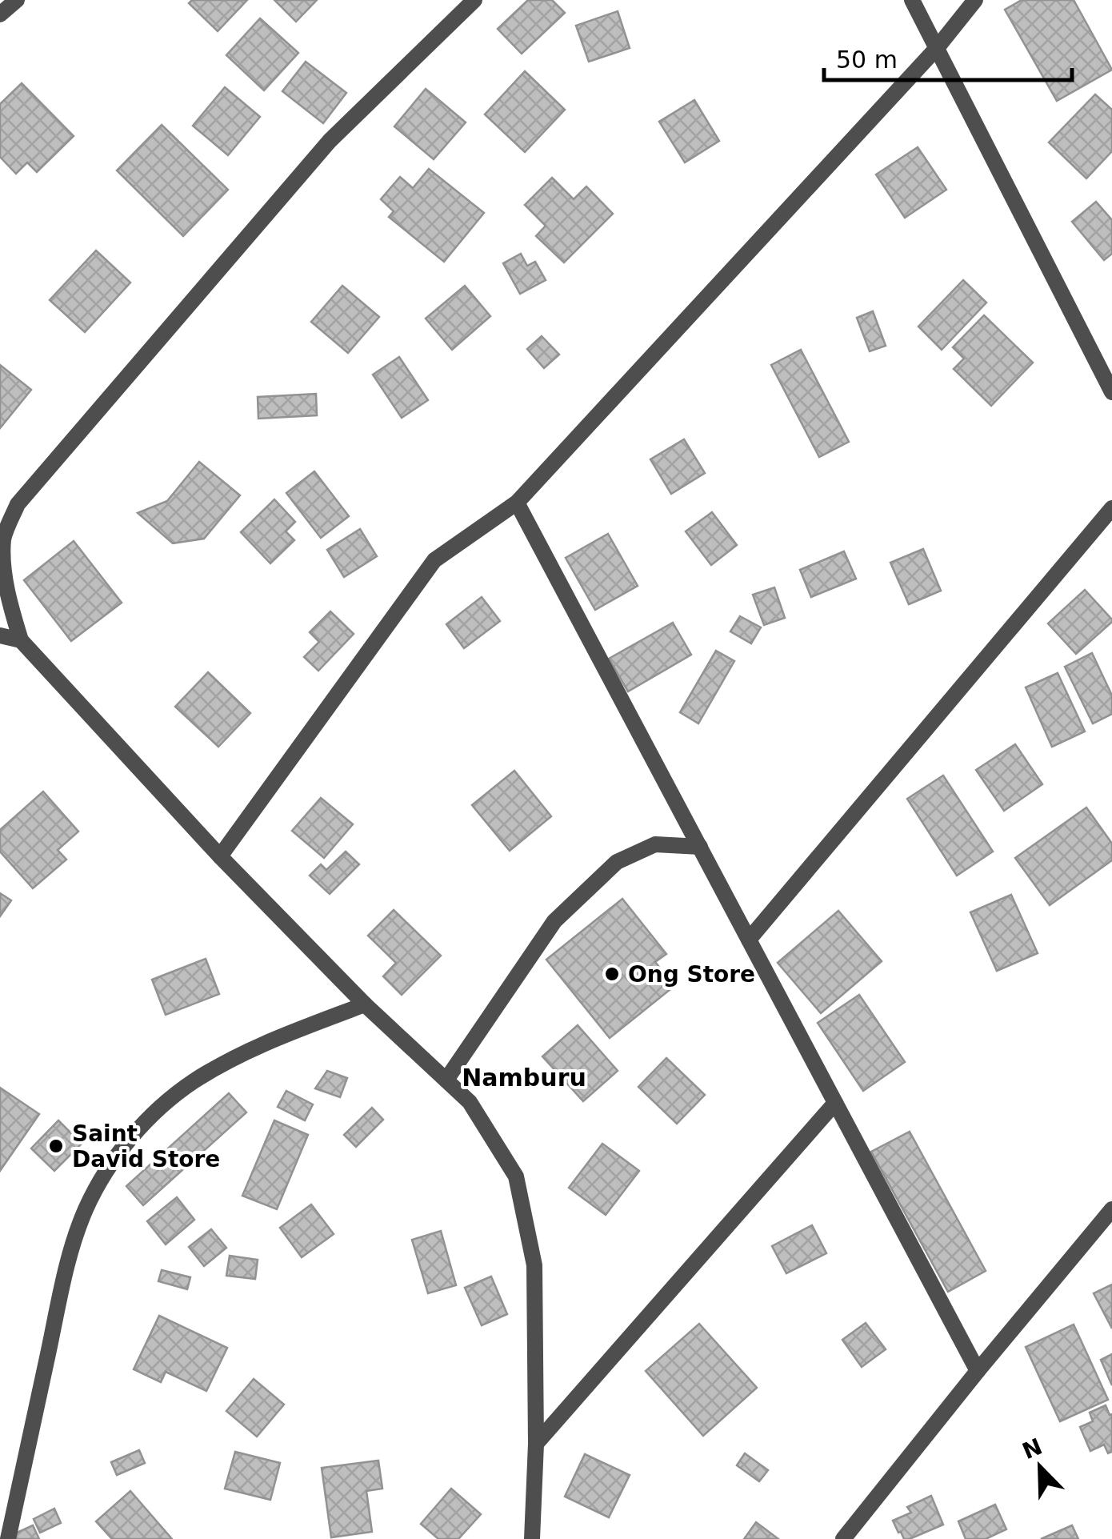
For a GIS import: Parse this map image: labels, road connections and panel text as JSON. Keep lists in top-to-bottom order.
{
  "districts": ["Namburu"],
  "places": ["Ong Store", "Saint David Store"],
  "scale_bar": "50 m",
  "north": "top left"
}
